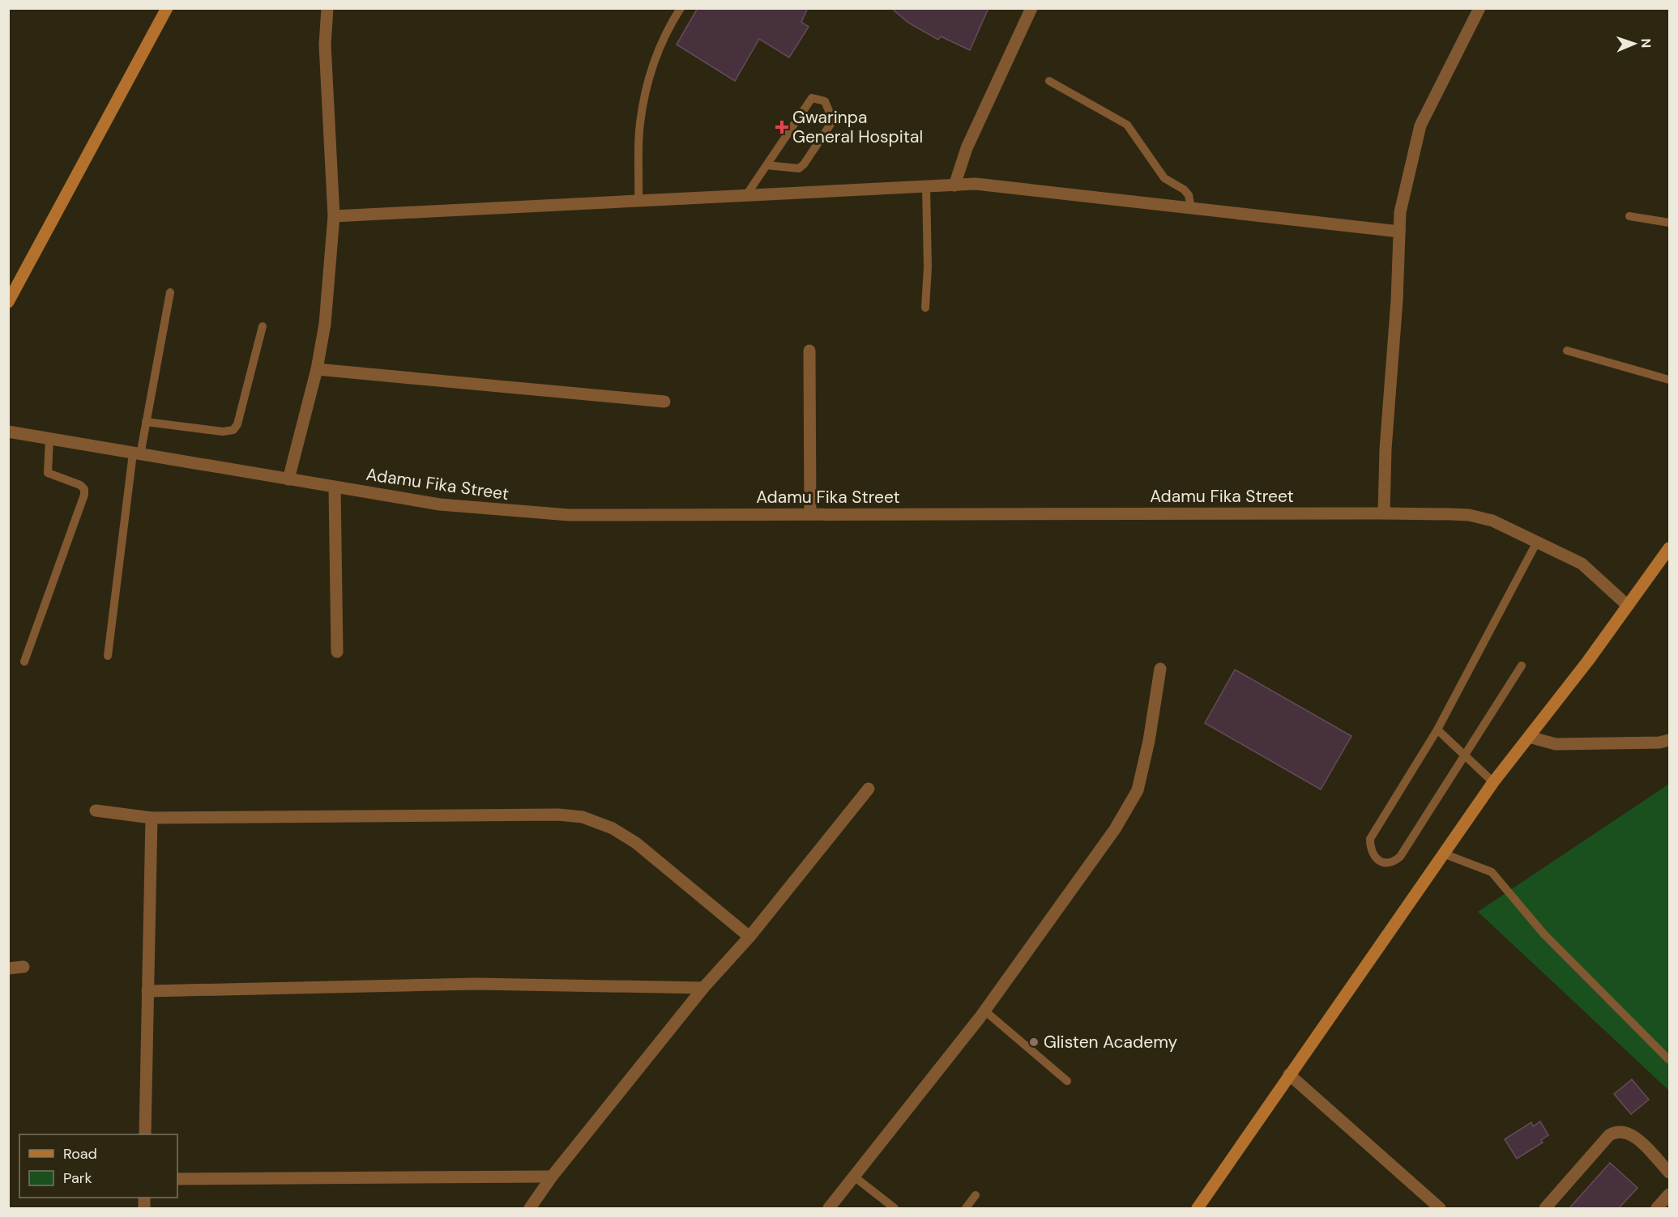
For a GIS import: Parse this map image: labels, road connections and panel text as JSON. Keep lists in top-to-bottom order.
{
  "streets": {
    "street": ["Adamu Fika Street"]
  },
  "places": {
    "health": ["Gwarinpa General Hospital"],
    "other": ["Glisten Academy"]
  },
  "legend": ["Road", "Park"],
  "north": "right"
}
